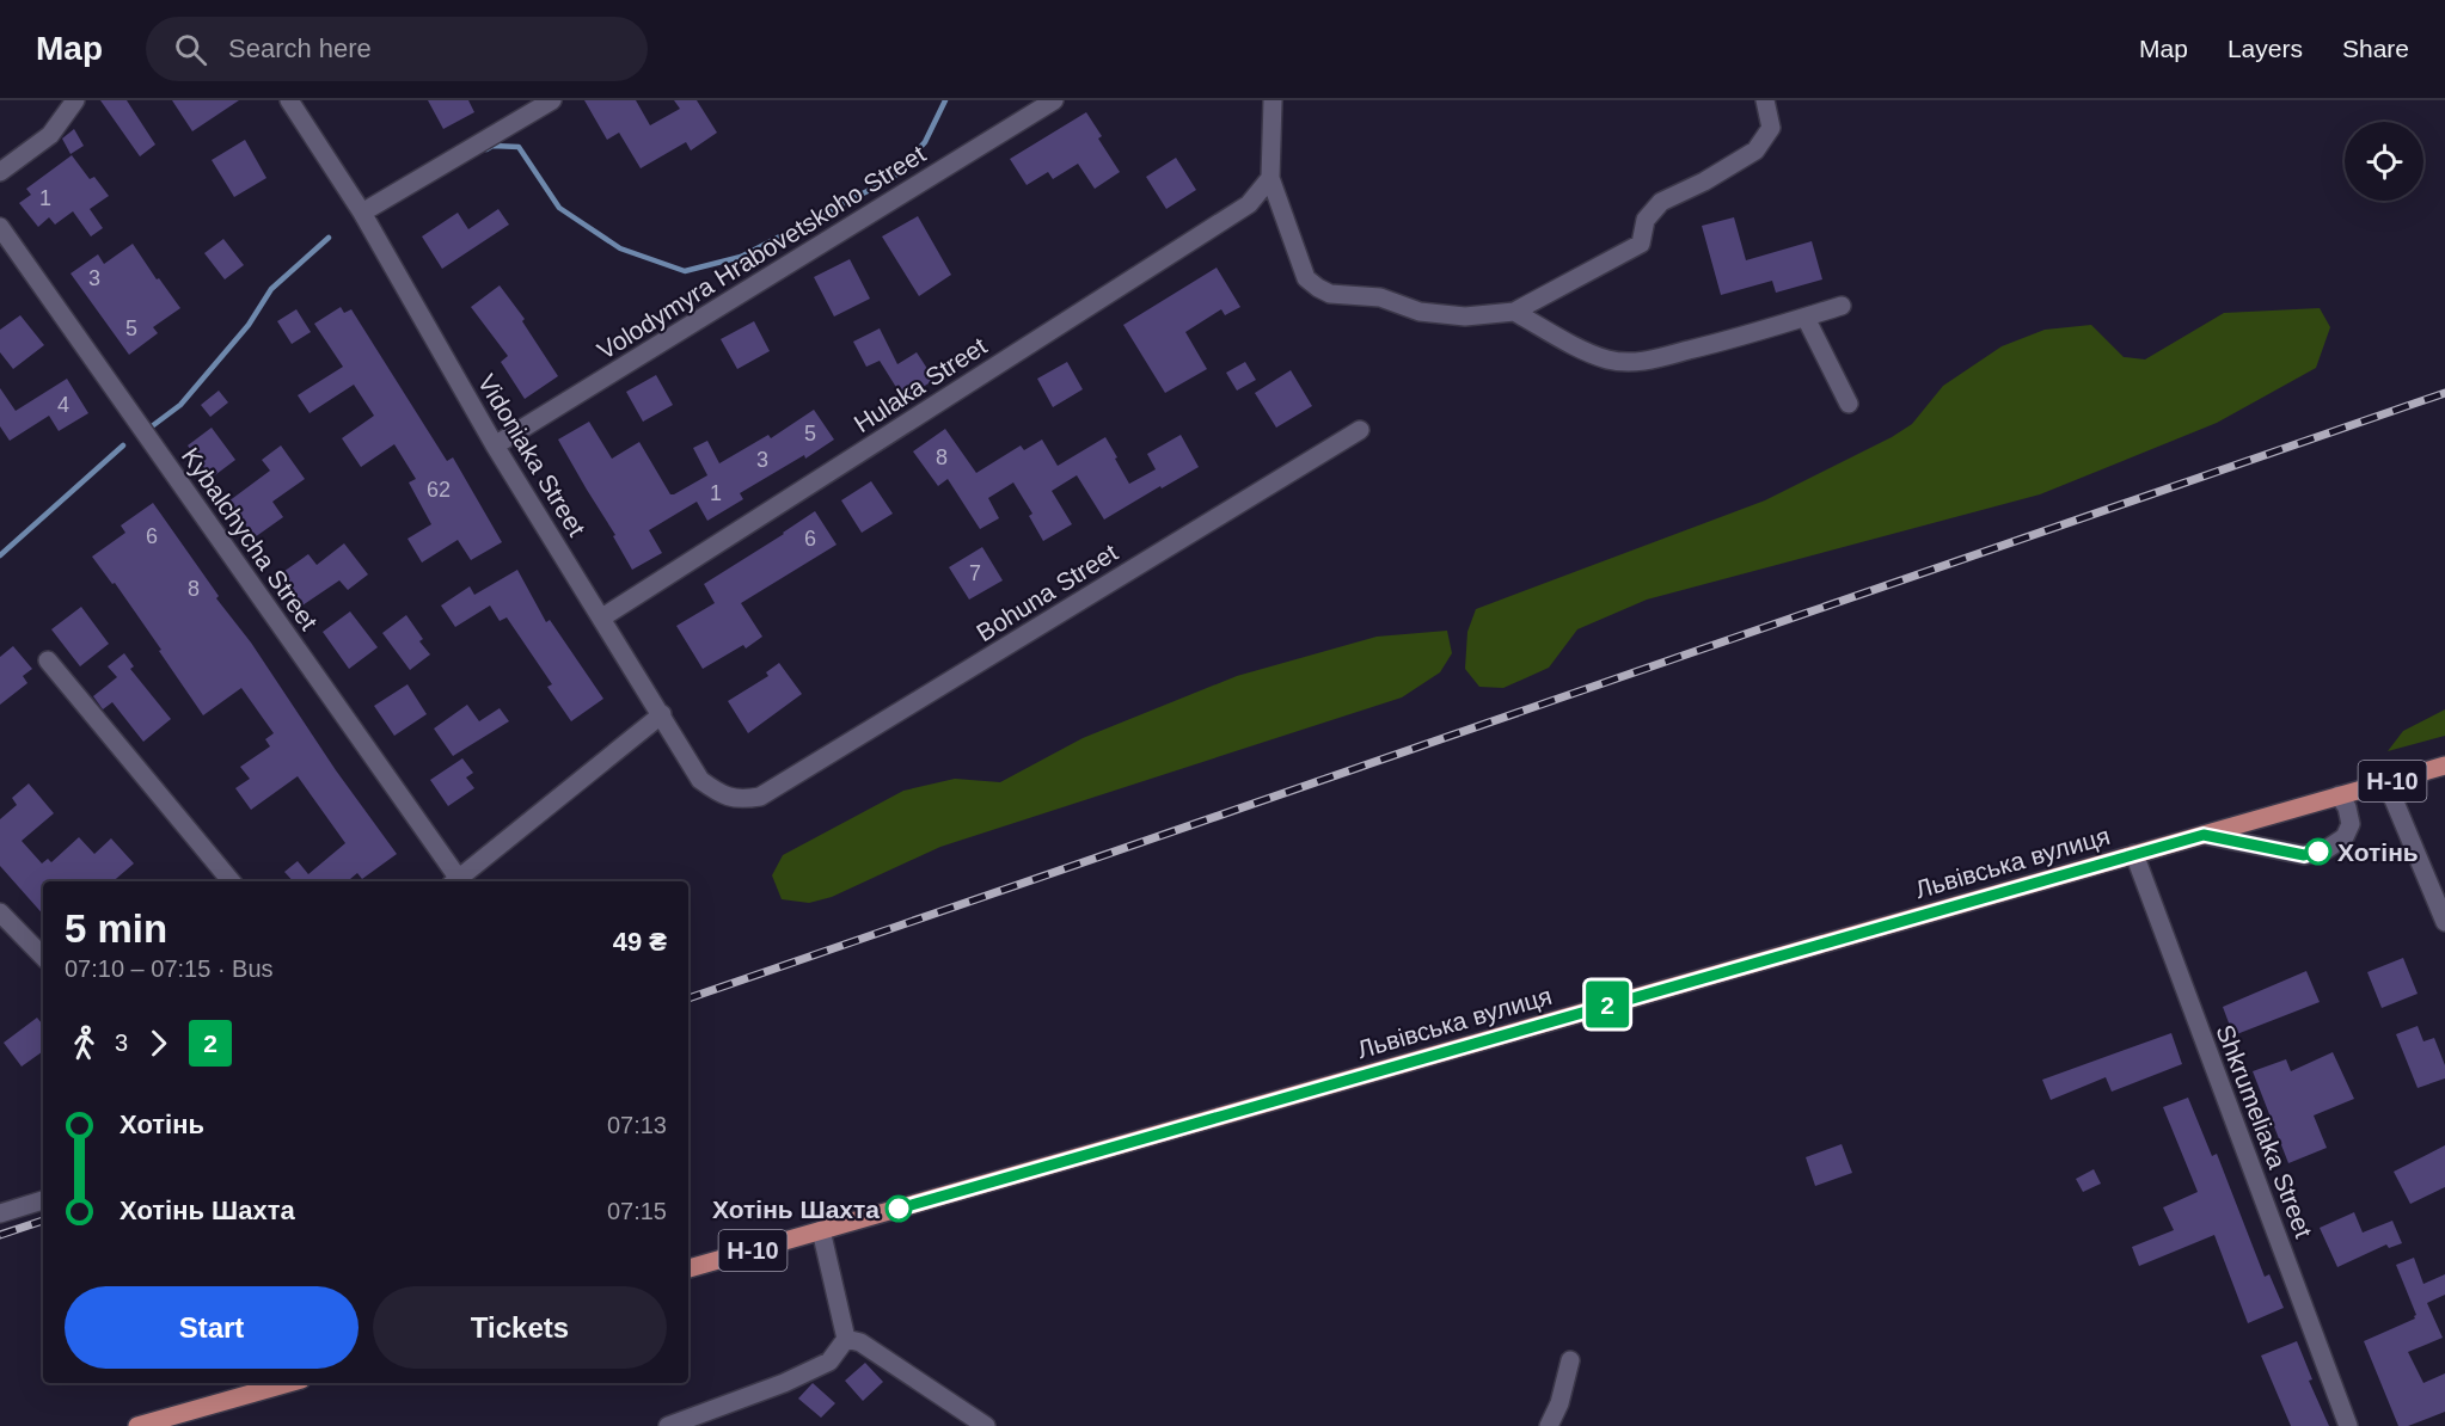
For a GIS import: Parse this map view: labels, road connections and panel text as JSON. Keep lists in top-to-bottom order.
{
  "streets": {
    "main road": ["Н-10", "Львівська вулиця"],
    "street": [
      "Volodymyra Hrabovetskoho Street",
      "Hulaka Street",
      "Vidoniaka Street",
      "Kybalchycha Street",
      "Bohuna Street",
      "Shkrumeliaka Street"
    ]
  },
  "crossings": [
    ["Volodymyra Hrabovetskoho Street", "Vidoniaka Street"],
    ["Hulaka Street", "Vidoniaka Street"],
    ["Vidoniaka Street", "Bohuna Street"],
    ["Львівська вулиця", "Shkrumeliaka Street"]
  ],
  "places": ["Хотінь", "Хотінь Шахта"],
  "lines": ["bus line 2"],
  "house_numbers": [
    "1",
    "3",
    "5",
    "4",
    "5",
    "8",
    "3",
    "62",
    "1",
    "6",
    "6",
    "7",
    "8"
  ],
  "page": {
    "header": "Map",
    "search": "Search here",
    "nav": ["Map", "Layers", "Share"],
    "on_map": "2",
    "heading": ["5 min", "07:10 – 07:15 · Bus", "49 ₴"],
    "legs": ["3", "2"],
    "list": [
      {
        "name": "Хотінь",
        "value": "07:13"
      },
      {
        "name": "Хотінь Шахта",
        "value": "07:15"
      }
    ],
    "buttons": ["Start", "Tickets"]
  }
}
